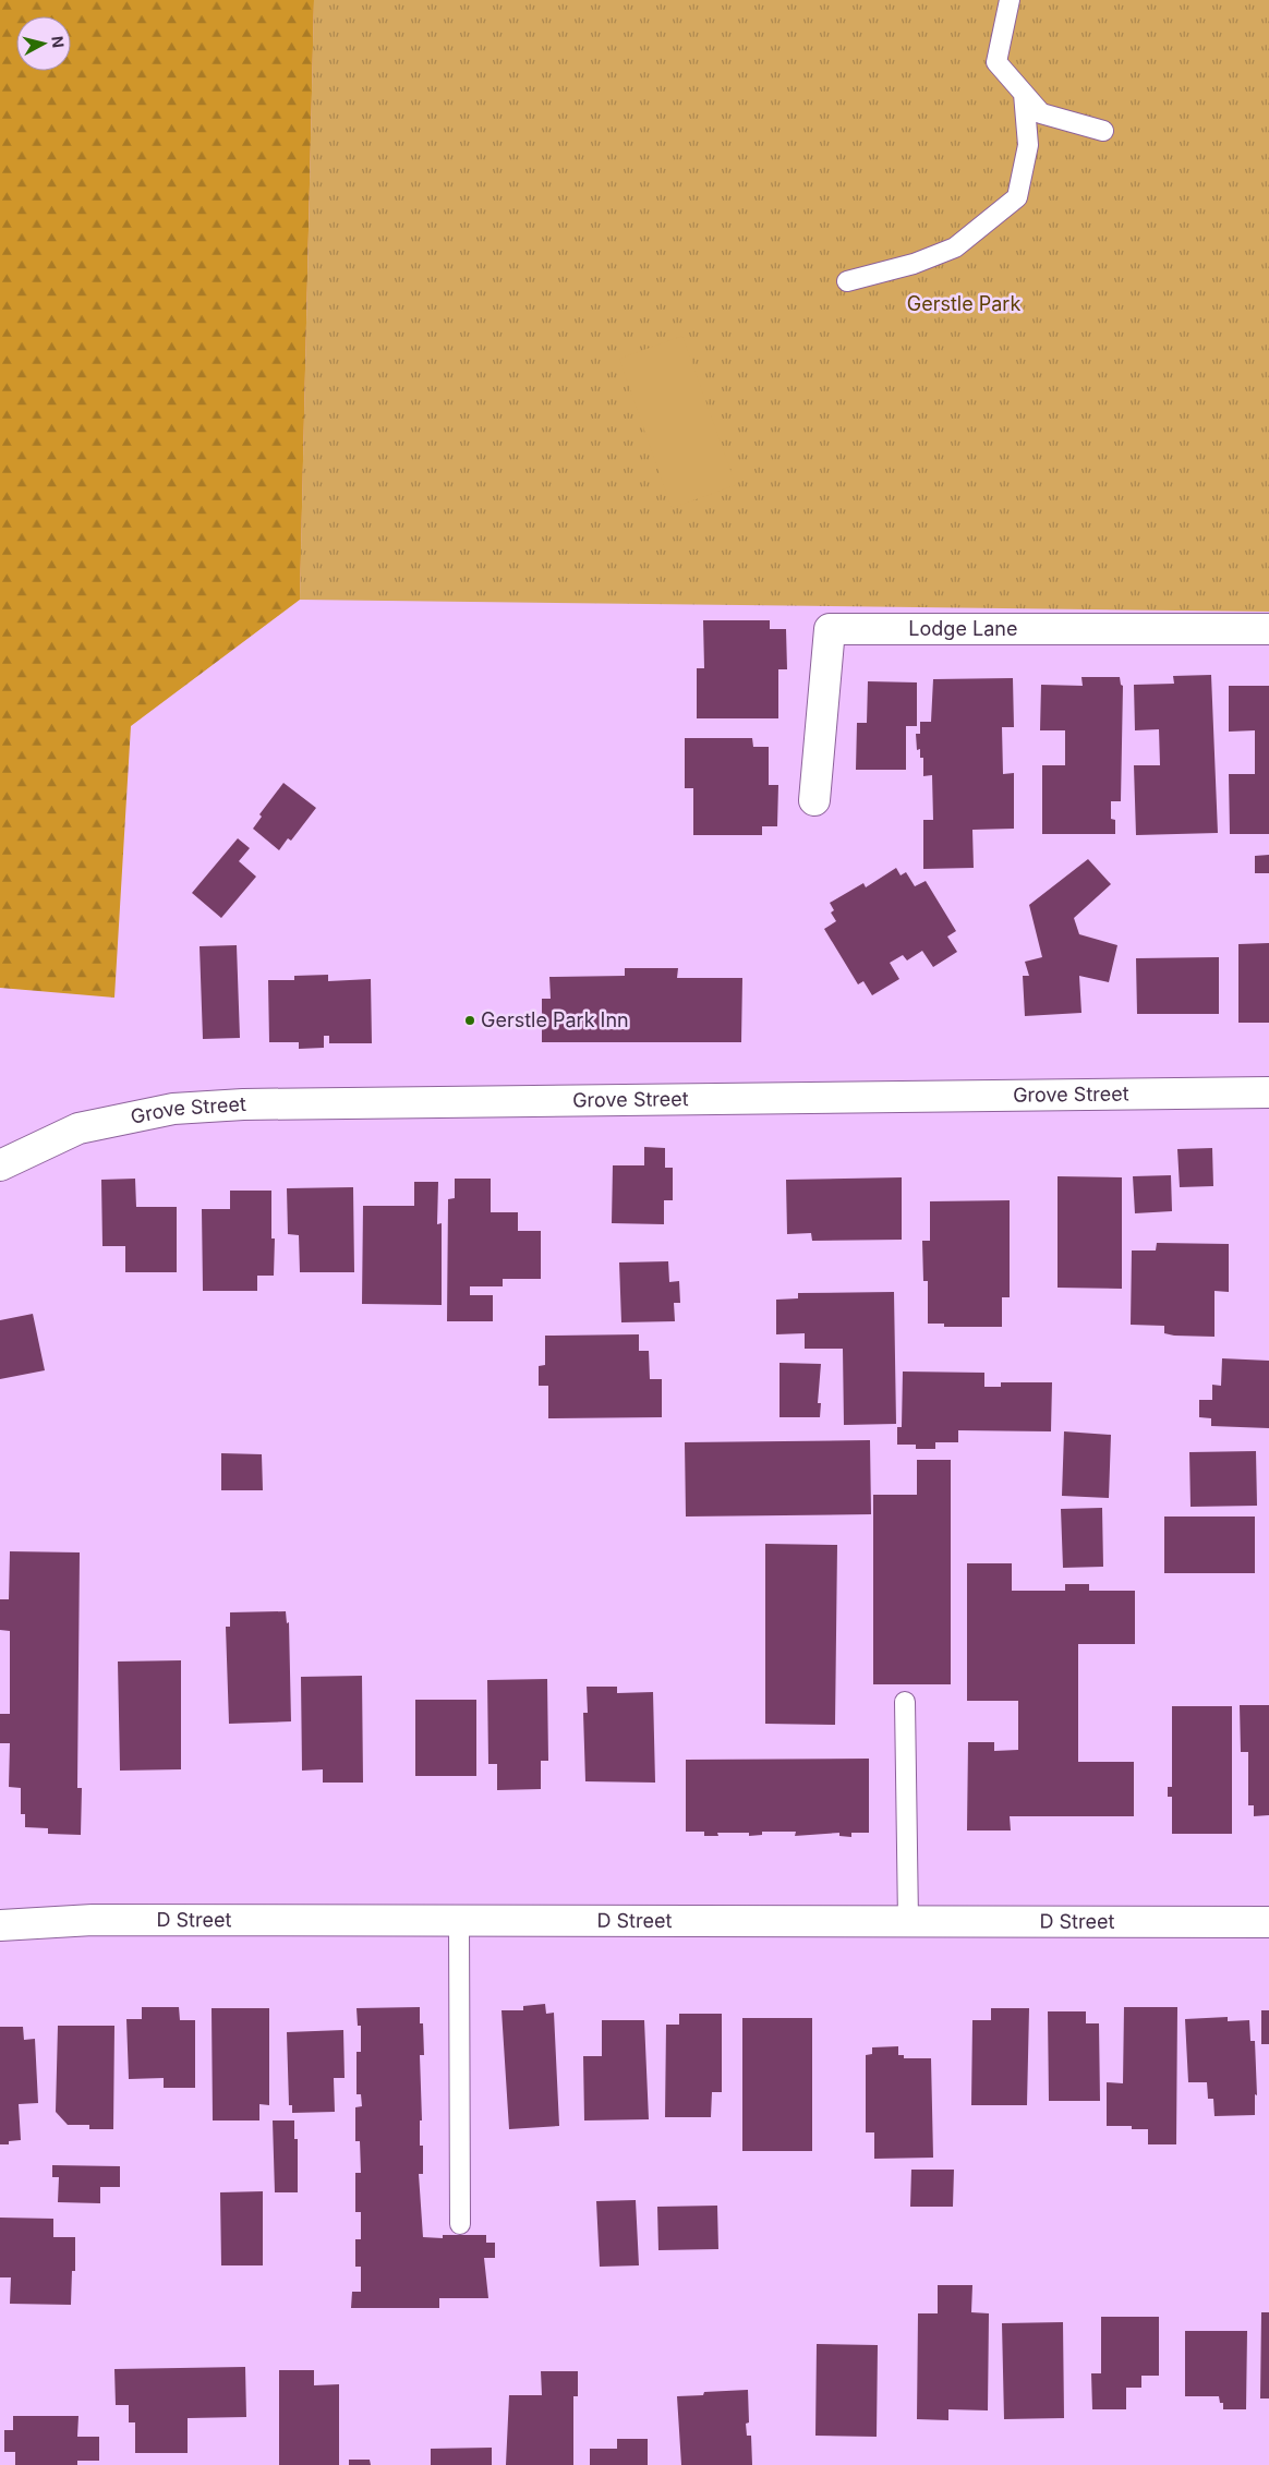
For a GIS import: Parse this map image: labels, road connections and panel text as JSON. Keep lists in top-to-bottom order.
{
  "streets": {
    "street": ["Lodge Lane", "Grove Street", "D Street"]
  },
  "parks": ["Gerstle Park"],
  "places": ["Gerstle Park Inn"],
  "north": "right"
}
